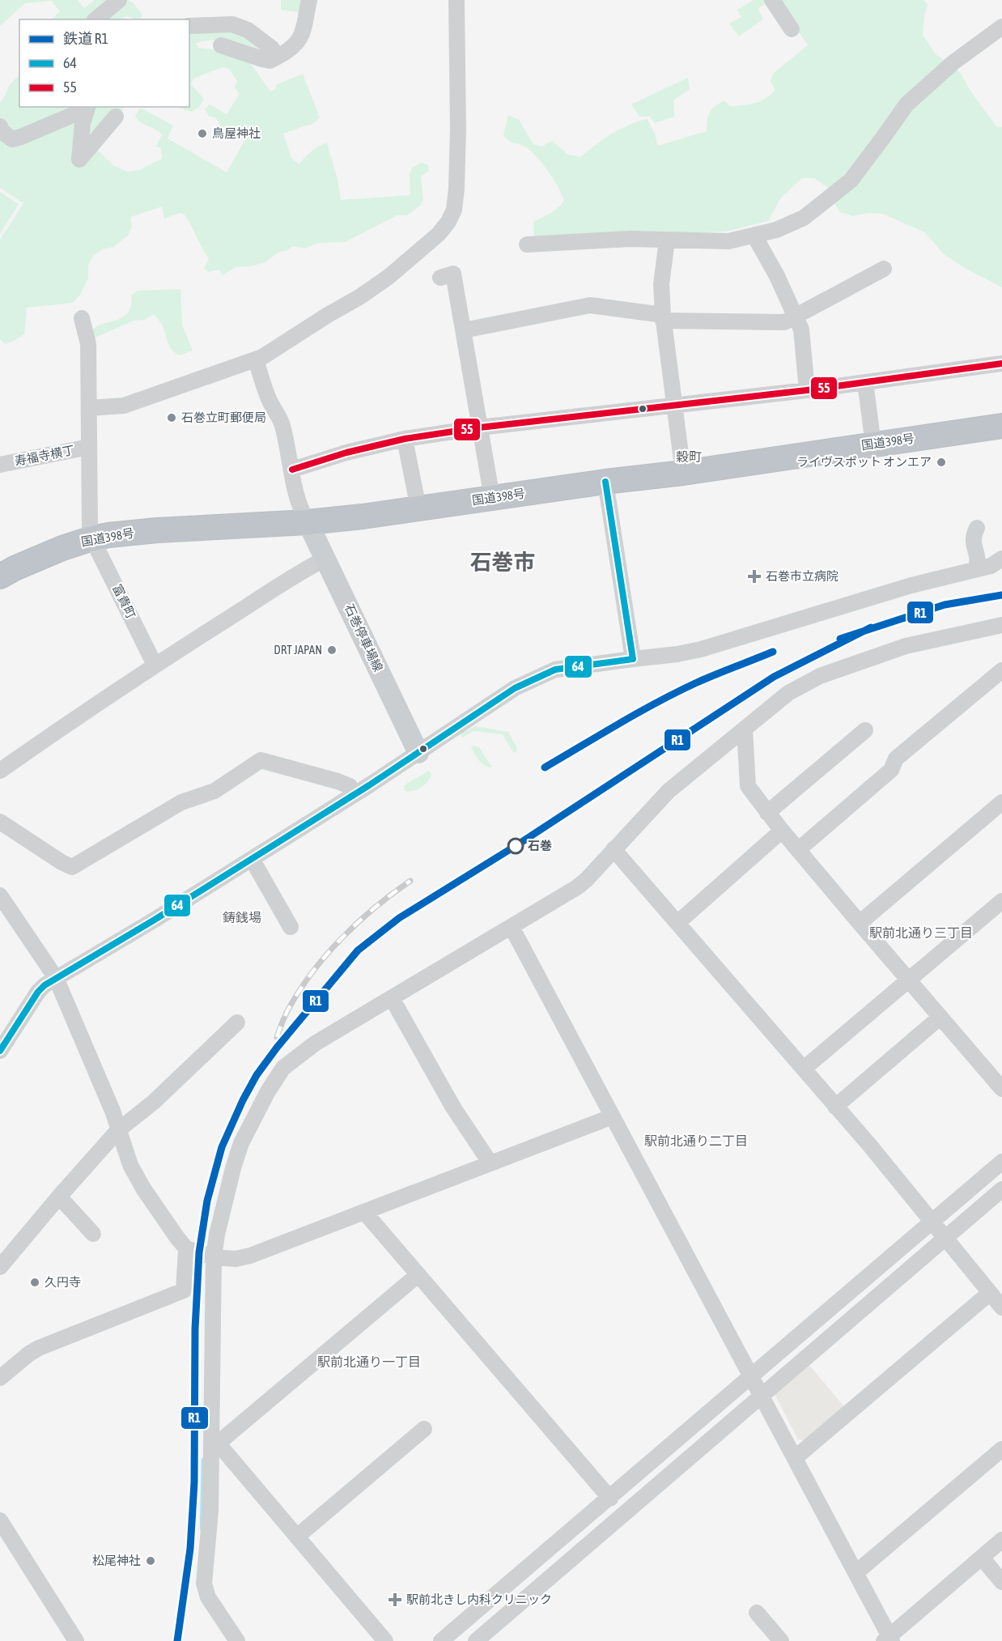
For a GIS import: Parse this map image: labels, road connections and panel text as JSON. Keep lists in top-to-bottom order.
{
  "streets": {
    "highway": ["国道398号"],
    "main road": ["石巻停車場線"],
    "street": ["寿福寺横丁", "富貴町"]
  },
  "crossings": [
    ["国道398号", "富貴町"],
    ["国道398号", "石巻停車場線"]
  ],
  "districts": [
    "穀町",
    "石巻市",
    "鋳銭場",
    "駅前北通り三丁目",
    "駅前北通り二丁目",
    "駅前北通り一丁目"
  ],
  "places": {
    "other": [
      "鳥屋神社",
      "石巻立町郵便局",
      "ライヴスポット オンエア",
      "DRT JAPAN",
      "石巻",
      "久円寺",
      "松尾神社"
    ],
    "health": ["石巻市立病院", "駅前北きし内科クリニック"]
  },
  "lines": ["transit line 55", "transit line 64", "rail line R1"],
  "legend": ["鉄道 R1", "64", "55"]
}
